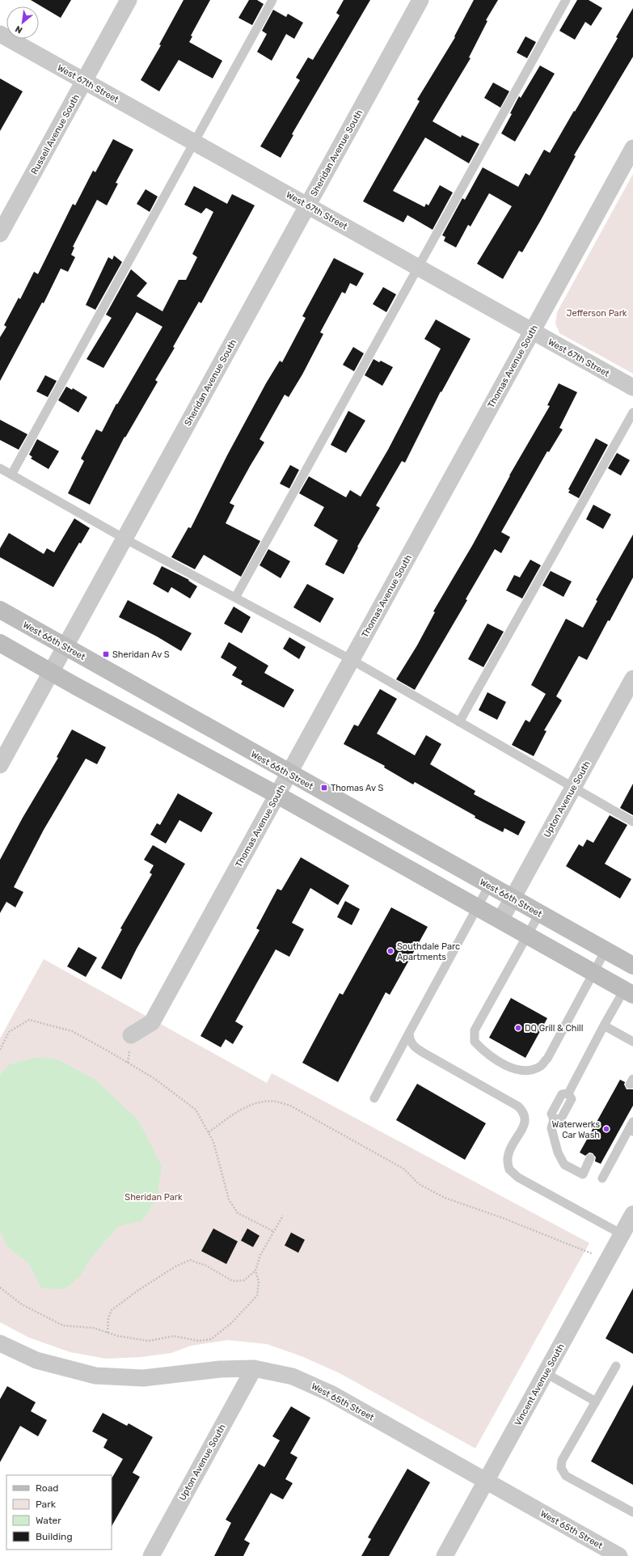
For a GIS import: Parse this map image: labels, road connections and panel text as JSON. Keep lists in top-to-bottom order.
{
  "streets": {
    "main road": ["West 66th Street"],
    "street": [
      "West 67th Street",
      "Russell Avenue South",
      "Sheridan Avenue South",
      "Thomas Avenue South",
      "Upton Avenue South",
      "Vincent Avenue South",
      "West 65th Street"
    ]
  },
  "crossings": [
    ["West 67th Street", "Russell Avenue South"],
    ["West 67th Street", "Sheridan Avenue South"],
    ["West 67th Street", "Thomas Avenue South"],
    ["Sheridan Avenue South", "West 66th Street"],
    ["Thomas Avenue South", "West 66th Street"],
    ["West 66th Street", "Upton Avenue South"],
    ["Upton Avenue South", "West 65th Street"],
    ["Vincent Avenue South", "West 65th Street"]
  ],
  "parks": ["Jefferson Park", "Sheridan Park"],
  "places": {
    "transit": ["Sheridan Av S", "Thomas Av S"],
    "other": ["Southdale Parc Apartments", "DQ Grill & Chill", "Waterwerks Car Wash"]
  },
  "legend": [
    "Road",
    "Park",
    "Water",
    "Building"
  ],
  "north": "bottom left"
}
